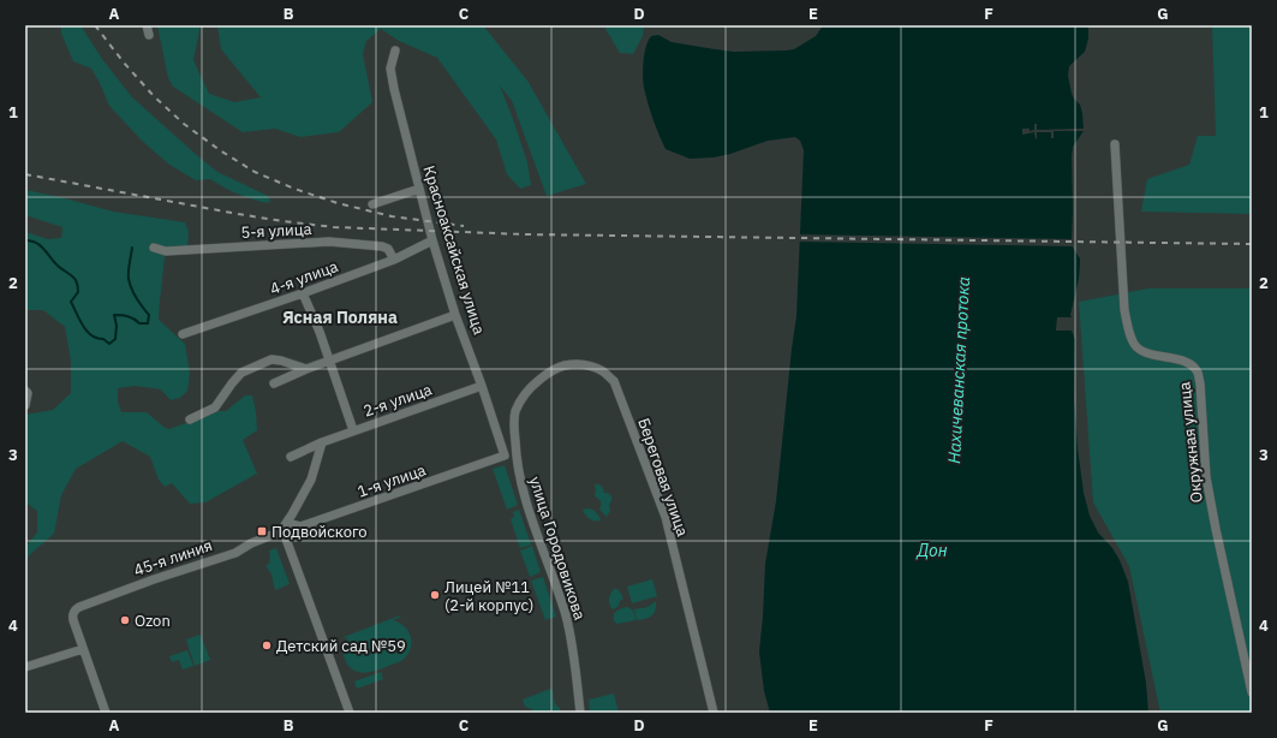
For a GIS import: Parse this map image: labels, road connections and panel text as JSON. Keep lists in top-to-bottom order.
{
  "streets": {
    "street": [
      "5-я улица",
      "Красноаксайская улица",
      "4-я улица",
      "2-я улица",
      "Окружная улица",
      "Береговая улица",
      "1-я улица",
      "улица Городовикова",
      "45-я линия"
    ]
  },
  "crossings": [
    ["5-я улица", "4-я улица"],
    ["Красноаксайская улица", "4-я улица"],
    ["Красноаксайская улица", "2-я улица"],
    ["Красноаксайская улица", "1-я улица"],
    ["Береговая улица", "улица Городовикова"],
    ["1-я улица", "45-я линия"]
  ],
  "districts": ["Ясная Поляна"],
  "water": ["Нахичеванская протока", "Дон"],
  "places": {
    "transit": ["Подвойского"],
    "other": ["Лицей №11 (2-й корпус)", "Ozon", "Детский сад №59"]
  },
  "grid": {
    "columns": [
      "A",
      "B",
      "C",
      "D",
      "E",
      "F",
      "G"
    ],
    "rows": [
      "1",
      "2",
      "3",
      "4"
    ]
  }
}
